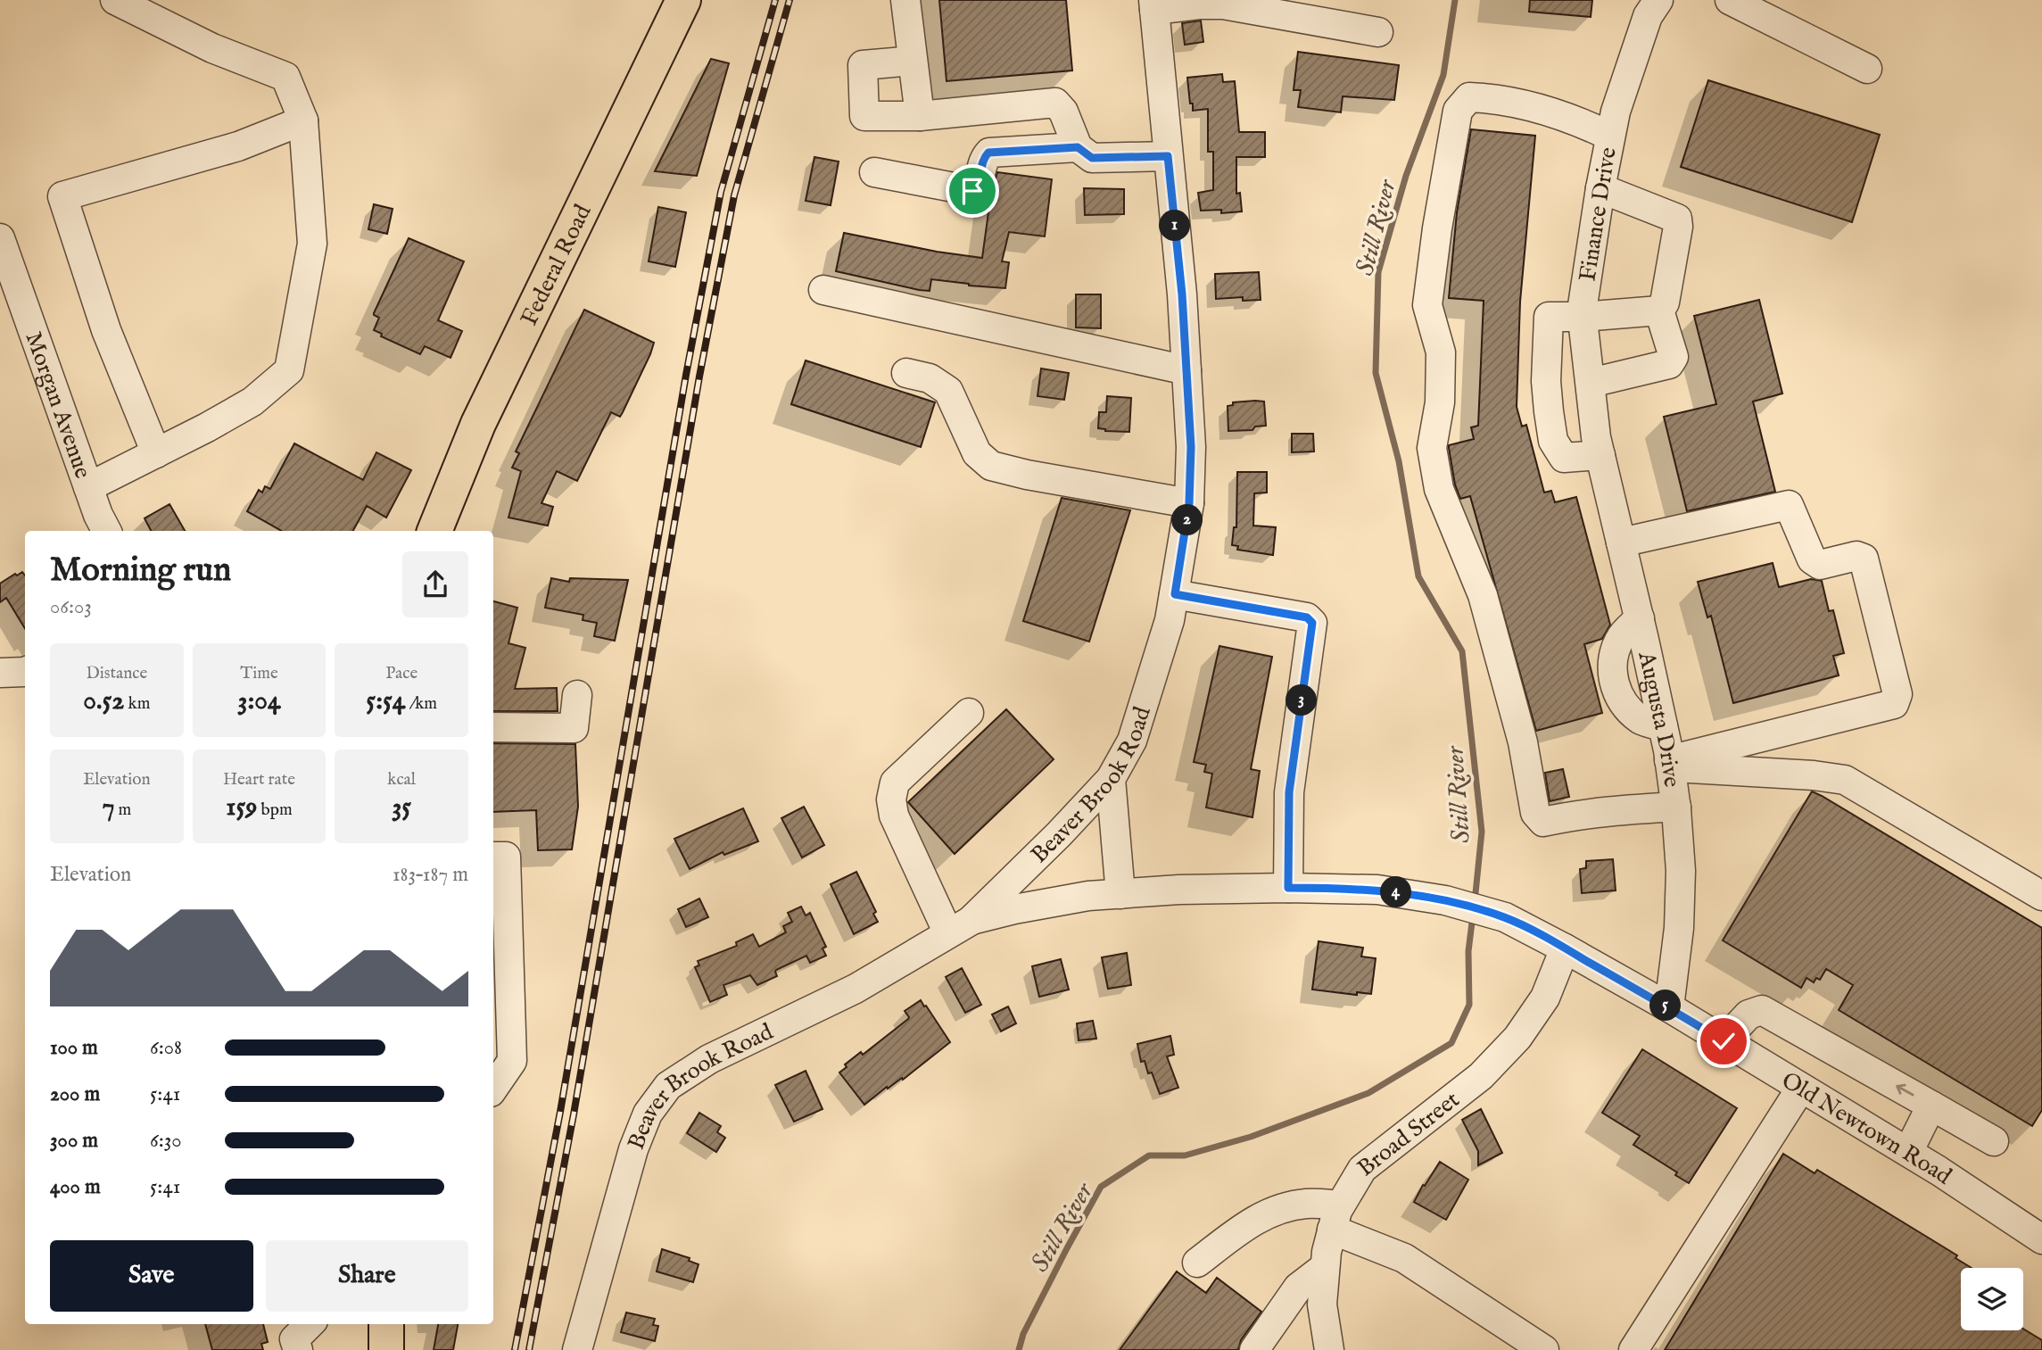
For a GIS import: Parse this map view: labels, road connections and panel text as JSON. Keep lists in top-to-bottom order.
{
  "streets": {
    "main road": ["Federal Road"],
    "street": [
      "Finance Drive",
      "Morgan Avenue",
      "Augusta Drive",
      "Beaver Brook Road",
      "Old Newtown Road",
      "Broad Street"
    ]
  },
  "crossings": [
    ["Finance Drive", "Augusta Drive"],
    ["Augusta Drive", "Old Newtown Road"],
    ["Beaver Brook Road", "Old Newtown Road"],
    ["Old Newtown Road", "Broad Street"]
  ],
  "water": ["Still River"],
  "page": {
    "pins": [
      "1",
      "2",
      "3",
      "4",
      "5"
    ],
    "heading": ["Morning run", "06:03"],
    "stats": [
      ["Distance", "0.52 km"],
      ["Time", "3:04"],
      ["Pace", "5:54 /km"],
      ["Elevation", "7 m"],
      ["Heart rate", "159 bpm"],
      ["kcal", "35"]
    ],
    "chart": ["Elevation", "183–187 m"],
    "list": [
      {
        "name": "100 m",
        "note": "6:08"
      },
      {
        "name": "200 m",
        "note": "5:41"
      },
      {
        "name": "300 m",
        "note": "6:30"
      },
      {
        "name": "400 m",
        "note": "5:41"
      }
    ],
    "buttons": ["Save", "Share"]
  }
}
